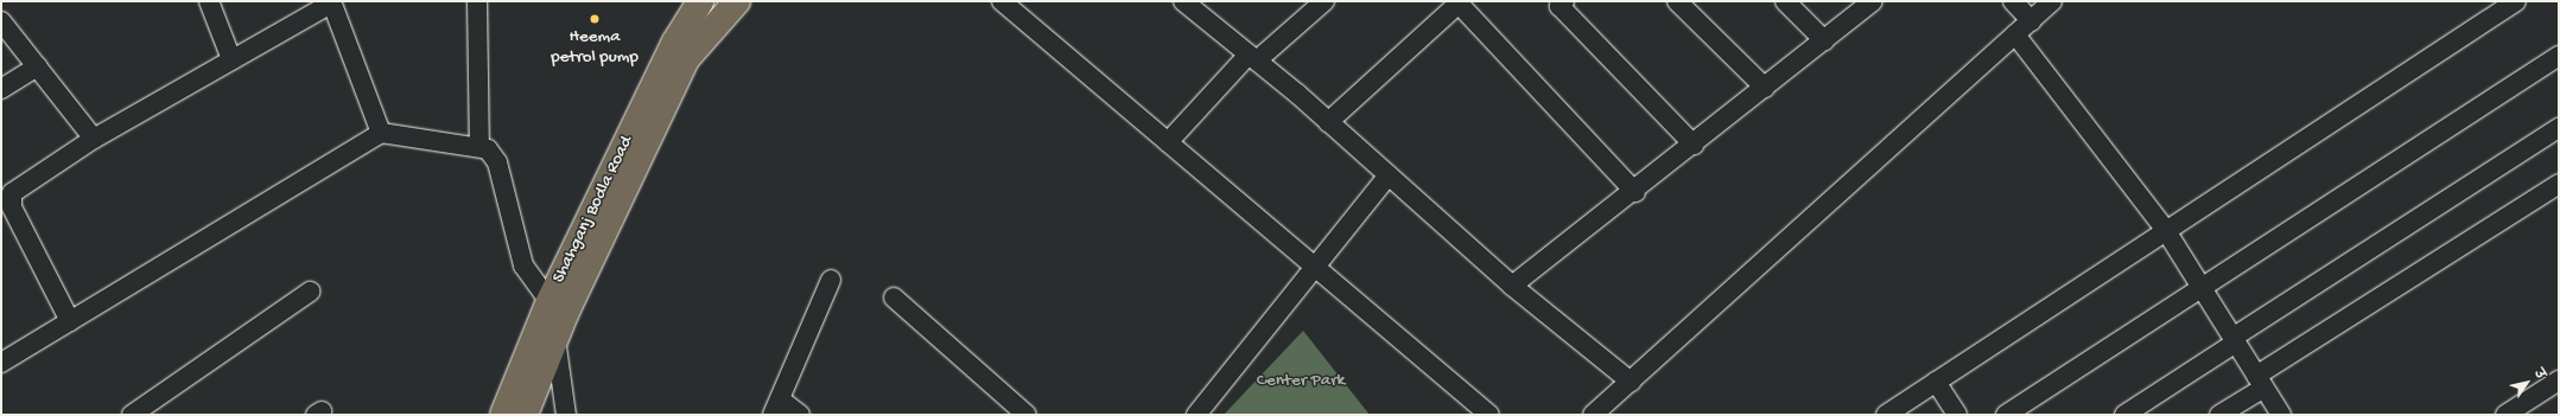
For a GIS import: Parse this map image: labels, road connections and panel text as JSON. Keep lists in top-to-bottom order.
{
  "streets": {
    "main road": ["Shahganj Bodla Road"]
  },
  "parks": ["Center Park"],
  "places": ["Heema petrol pump"],
  "north": "top right"
}
